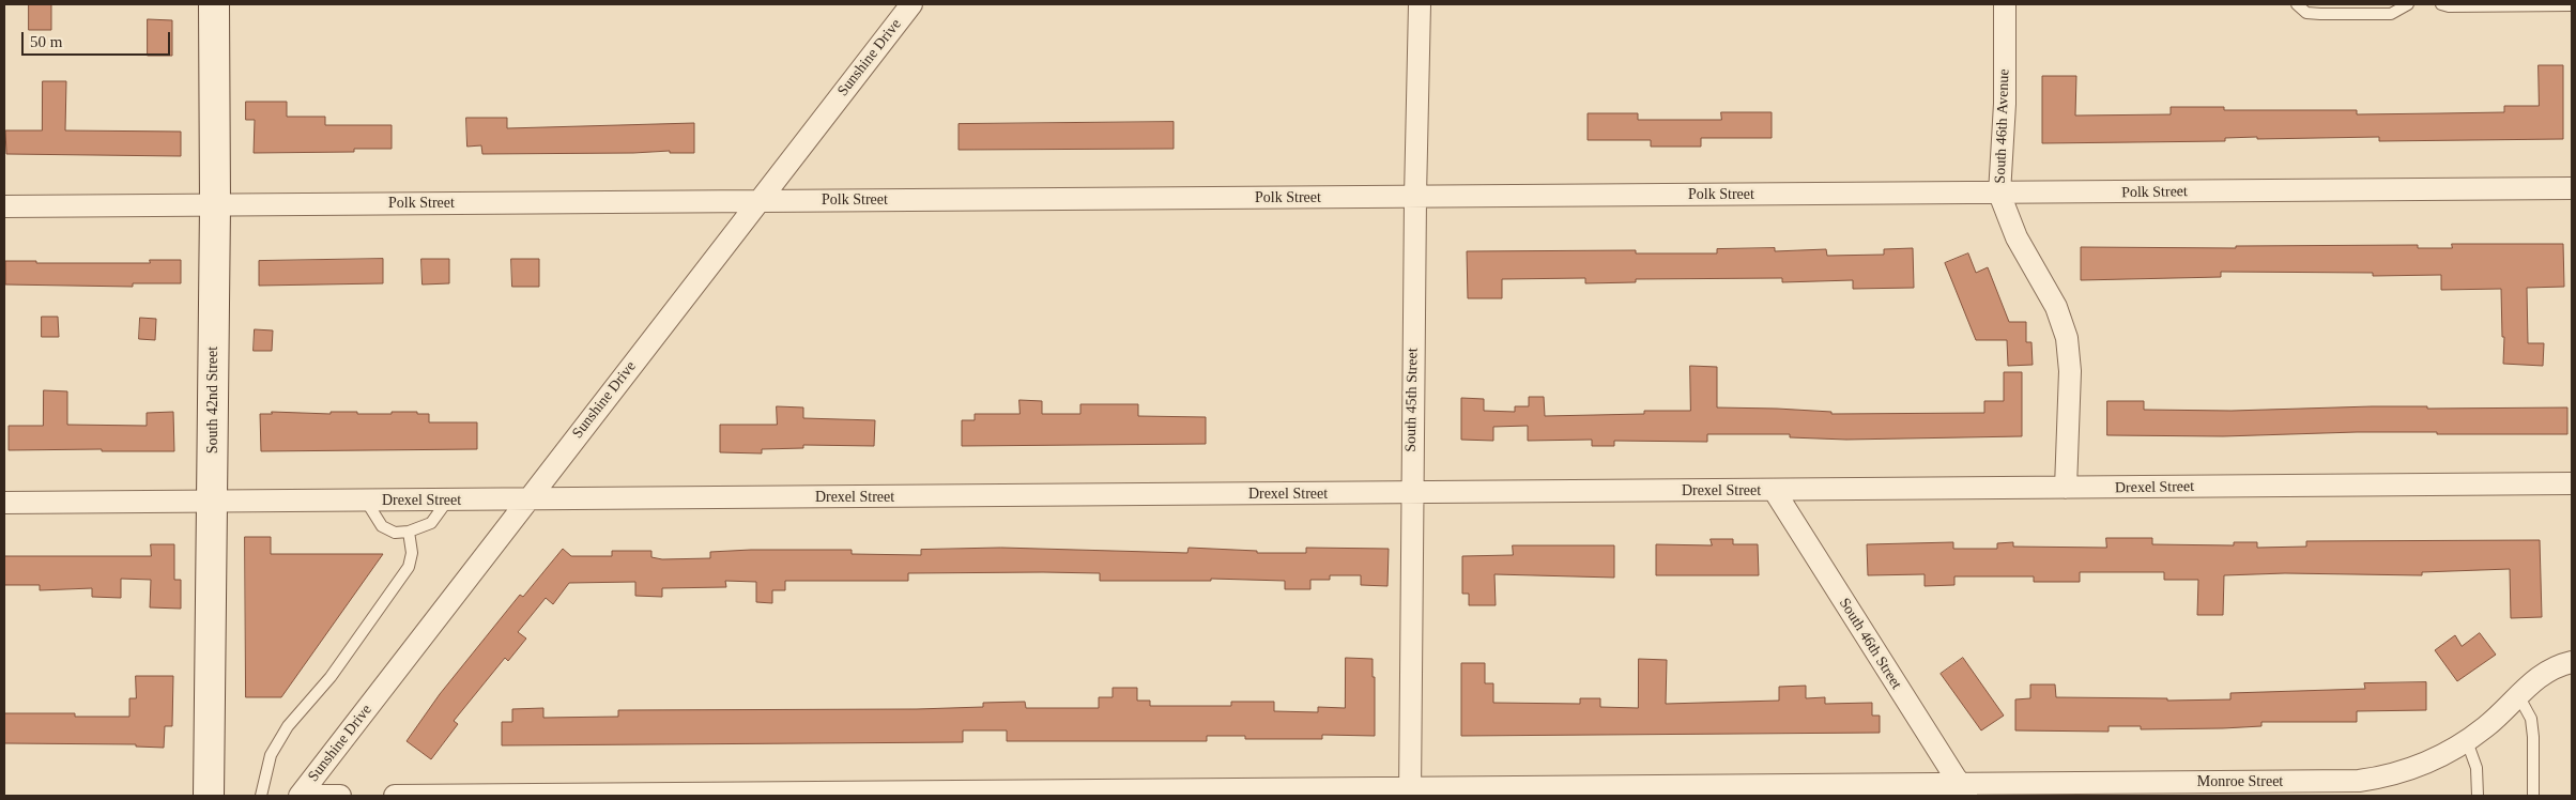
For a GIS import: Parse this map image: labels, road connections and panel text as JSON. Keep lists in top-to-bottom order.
{
  "streets": {
    "street": [
      "Sunshine Drive",
      "South 46th Avenue",
      "Polk Street",
      "South 42nd Street",
      "South 45th Street",
      "Drexel Street",
      "South 46th Street",
      "Monroe Street"
    ]
  },
  "crossings": [
    ["Sunshine Drive", "Polk Street"],
    ["Sunshine Drive", "Drexel Street"],
    ["South 46th Avenue", "Polk Street"],
    ["South 46th Avenue", "Drexel Street"],
    ["Polk Street", "South 42nd Street"],
    ["Polk Street", "South 45th Street"],
    ["South 42nd Street", "Drexel Street"],
    ["South 45th Street", "Drexel Street"],
    ["South 45th Street", "Monroe Street"],
    ["Drexel Street", "South 46th Street"],
    ["South 46th Street", "Monroe Street"]
  ],
  "scale_bar": "50 m"
}
